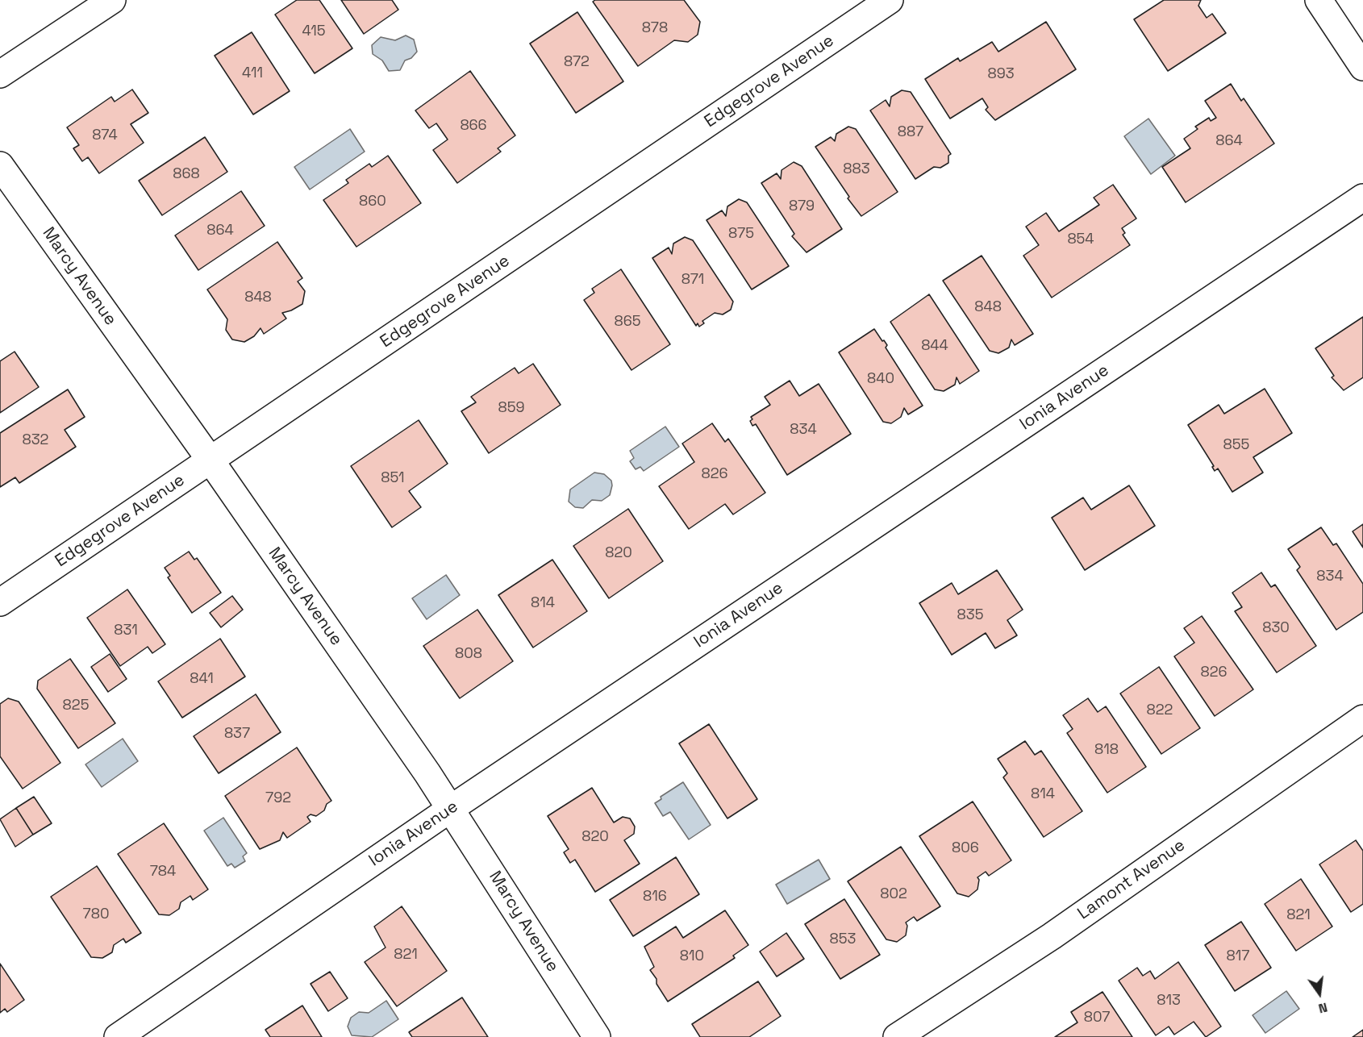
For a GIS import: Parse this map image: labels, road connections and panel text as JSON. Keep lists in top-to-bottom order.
{
  "streets": {
    "street": [
      "Edgegrove Avenue",
      "Marcy Avenue",
      "Ionia Avenue",
      "Lamont Avenue"
    ]
  },
  "crossings": [
    ["Edgegrove Avenue", "Marcy Avenue"],
    ["Marcy Avenue", "Ionia Avenue"]
  ],
  "house_numbers": [
    "878",
    "415",
    "872",
    "411",
    "893",
    "866",
    "887",
    "874",
    "864",
    "883",
    "868",
    "860",
    "879",
    "864",
    "875",
    "854",
    "871",
    "848",
    "848",
    "865",
    "844",
    "840",
    "859",
    "834",
    "832",
    "855",
    "826",
    "851",
    "820",
    "834",
    "814",
    "835",
    "830",
    "831",
    "808",
    "826",
    "841",
    "825",
    "822",
    "837",
    "818",
    "814",
    "792",
    "820",
    "806",
    "784",
    "802",
    "816",
    "780",
    "821",
    "853",
    "821",
    "810",
    "817",
    "813",
    "807"
  ],
  "north": "bottom"
}
